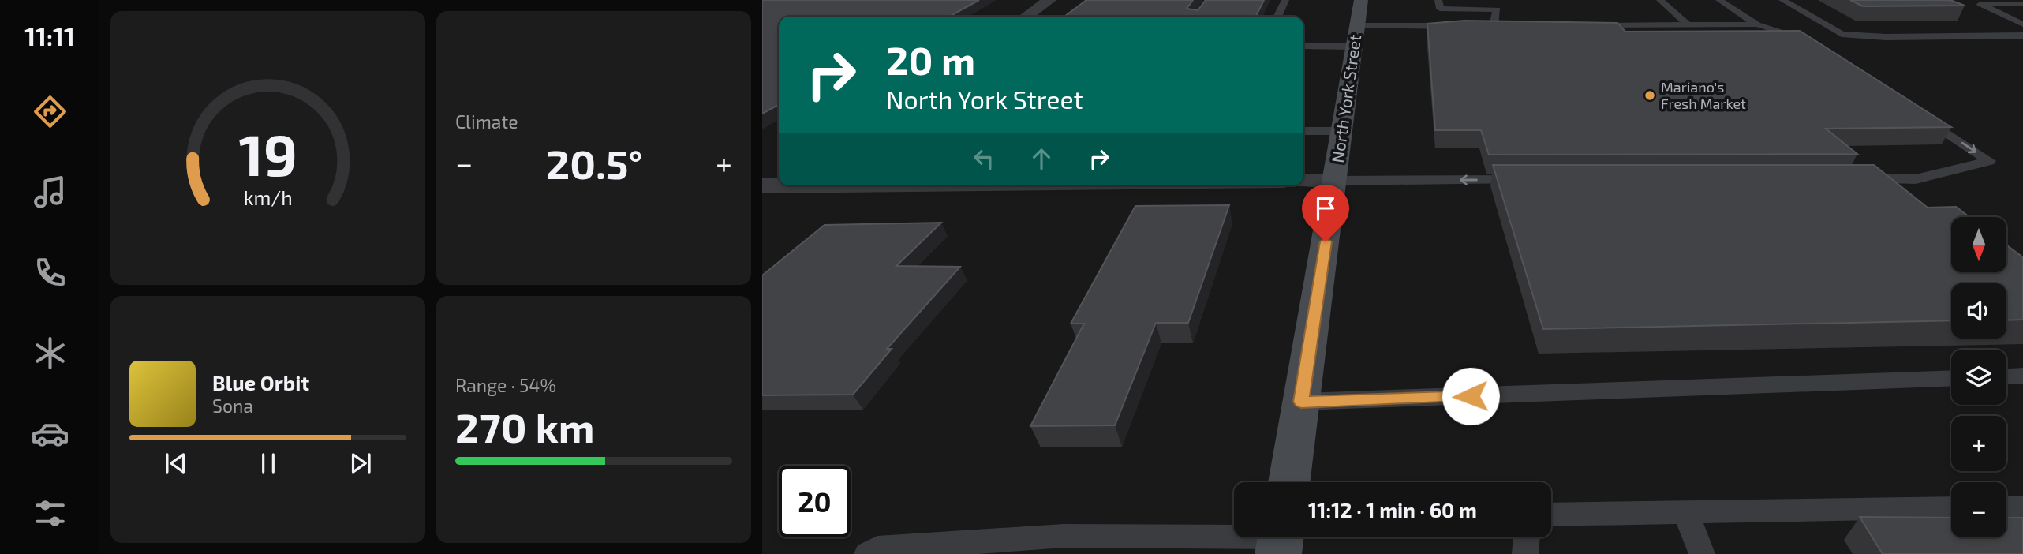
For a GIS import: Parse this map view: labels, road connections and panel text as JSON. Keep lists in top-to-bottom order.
{
  "streets": {
    "main road": ["North York Street"]
  },
  "places": ["Mariano's Fresh Market"],
  "north": "bottom",
  "page": {
    "tabs": "11:11",
    "tile": [
      "Climate",
      ["Range · 54%", "270 km"]
    ],
    "turn": ["20 m", "North York Street"],
    "heat": ["−", "20.5°", "+"],
    "map_buttons": ["+", "−"],
    "song": ["Blue Orbit", "Sona"],
    "limit": "20",
    "trip": "11:12 · 1 min · 60 m",
    "gauge": ["19", "km/h"]
  }
}
